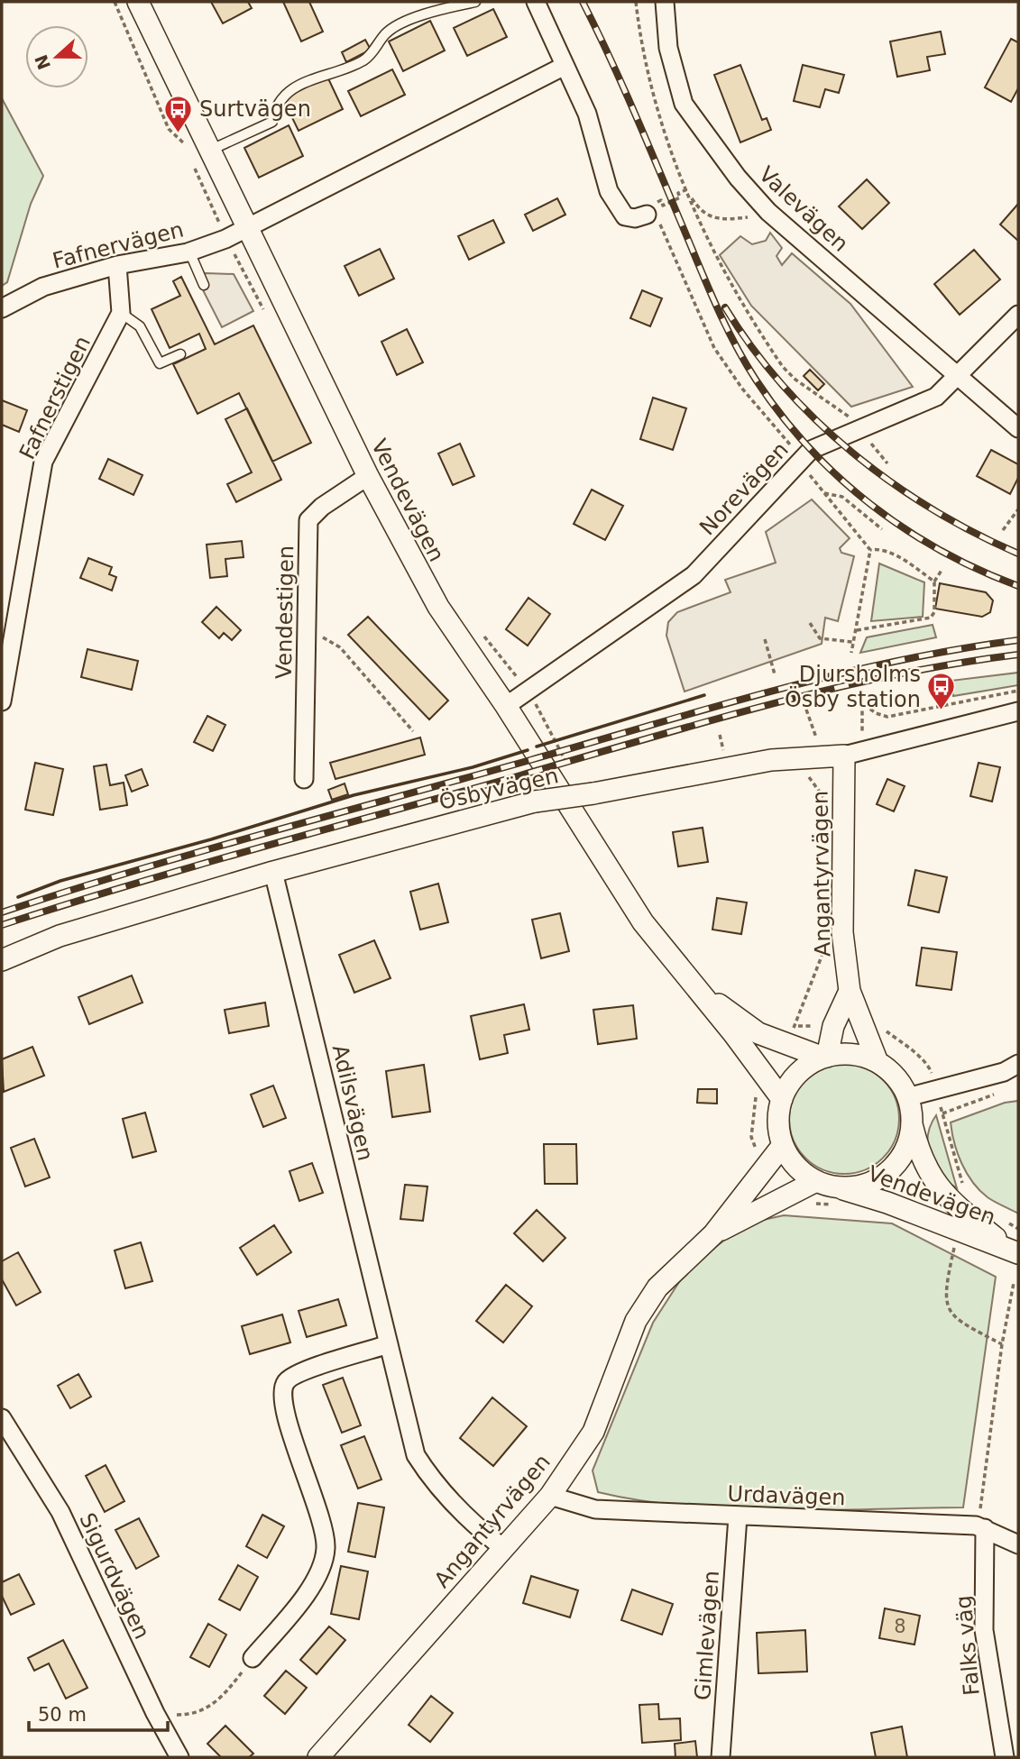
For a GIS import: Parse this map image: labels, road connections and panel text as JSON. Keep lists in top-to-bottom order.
{
  "streets": {
    "street": [
      "Valevägen",
      "Fafnervägen",
      "Fafnerstigen",
      "Norevägen",
      "Vendevägen",
      "Vendestigen",
      "Ösbyvägen",
      "Angantyrvägen",
      "Adilsvägen",
      "Urdavägen",
      "Sigurdvägen",
      "Gimlevägen",
      "Falks väg"
    ]
  },
  "crossings": [
    ["Valevägen", "Norevägen"],
    ["Fafnervägen", "Vendevägen"],
    ["Norevägen", "Vendevägen"],
    ["Vendevägen", "Vendestigen"],
    ["Vendevägen", "Angantyrvägen"],
    ["Ösbyvägen", "Angantyrvägen"],
    ["Ösbyvägen", "Adilsvägen"],
    ["Angantyrvägen", "Adilsvägen"],
    ["Angantyrvägen", "Urdavägen"],
    ["Urdavägen", "Gimlevägen"],
    ["Urdavägen", "Falks väg"]
  ],
  "places": {
    "bus stop": ["Surtvägen", "Djursholms Ösby station"]
  },
  "house_numbers": ["8"],
  "scale_bar": "50 m",
  "north": "left"
}
